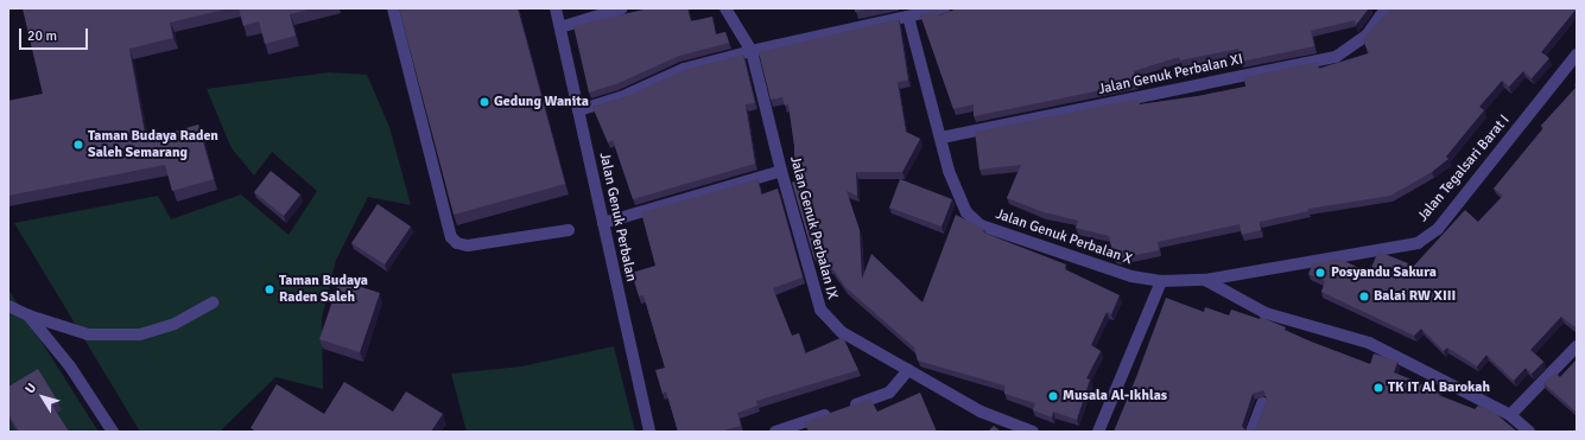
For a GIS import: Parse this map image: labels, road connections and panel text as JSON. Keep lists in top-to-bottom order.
{
  "streets": {
    "street": [
      "Jalan Genuk Perbalan XI",
      "Jalan Tegalsari Barat I",
      "Jalan Genuk Perbalan",
      "Jalan Genuk Perbalan IX",
      "Jalan Genuk Perbalan X"
    ]
  },
  "crossings": [
    ["Jalan Genuk Perbalan XI", "Jalan Genuk Perbalan X"],
    ["Jalan Tegalsari Barat I", "Jalan Genuk Perbalan X"]
  ],
  "places": [
    "Gedung Wanita",
    "Taman Budaya Raden Saleh Semarang",
    "Posyandu Sakura",
    "Taman Budaya Raden Saleh",
    "Balai RW XIII",
    "TK IT Al Barokah",
    "Musala Al-Ikhlas"
  ],
  "scale_bar": "20 m",
  "north": "top left"
}
